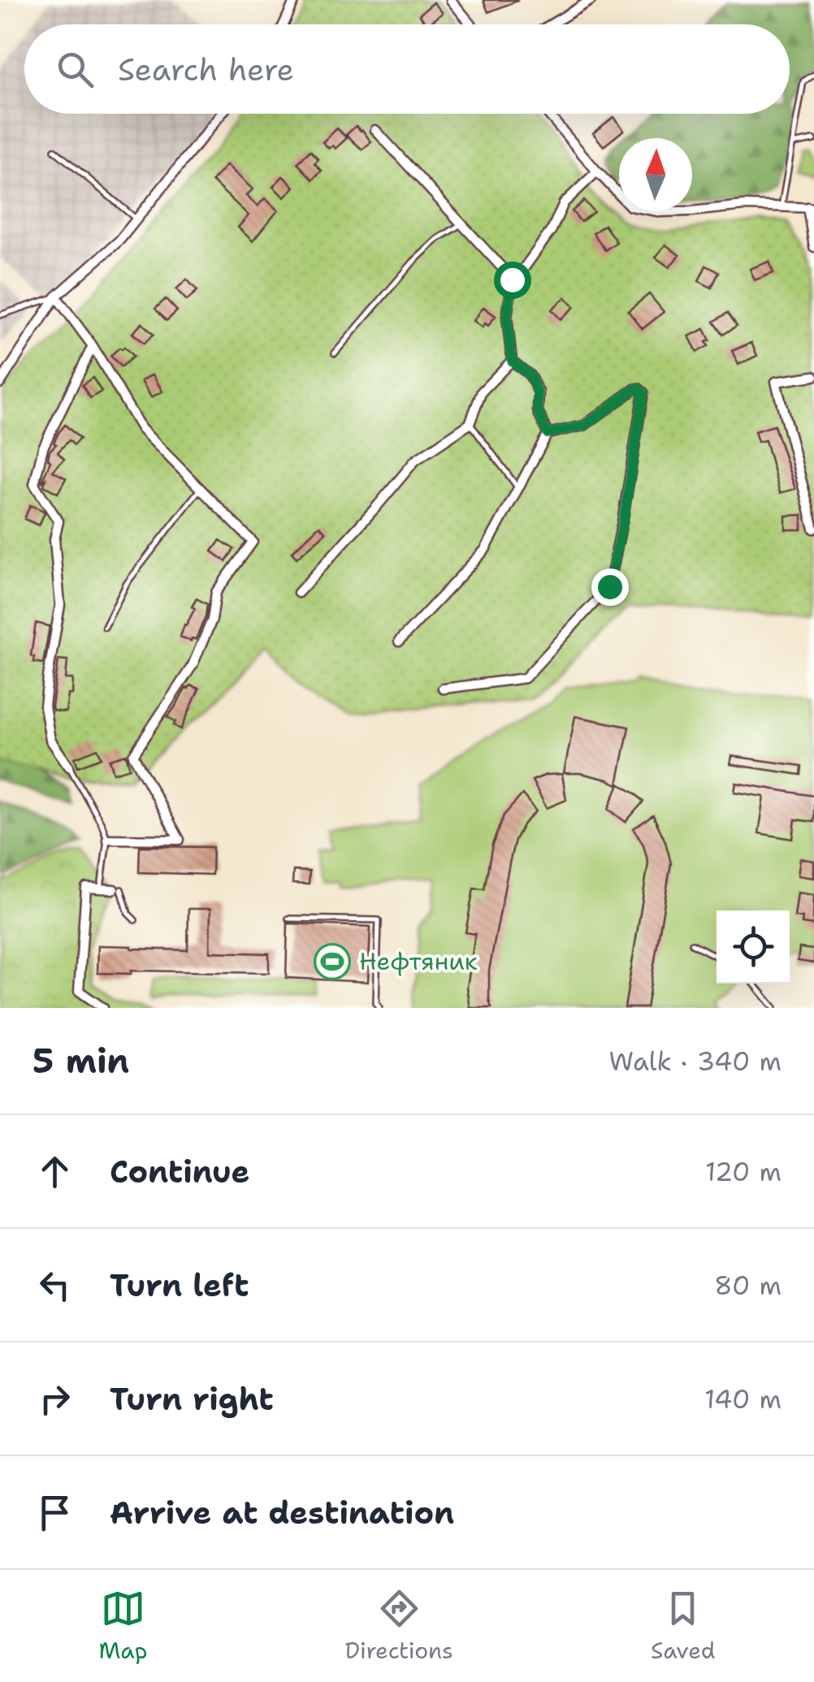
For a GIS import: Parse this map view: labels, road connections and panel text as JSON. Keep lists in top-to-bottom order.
{
  "places": {
    "sports": ["Нефтяник"]
  },
  "north": "top",
  "page": {
    "search": "Search here",
    "heading": ["5 min", "Walk · 340 m"],
    "list": [
      ["Continue", "120 m"],
      ["Turn left", "80 m"],
      ["Turn right", "140 m"],
      "Arrive at destination"
    ],
    "nav": ["Map", "Directions", "Saved"]
  }
}
